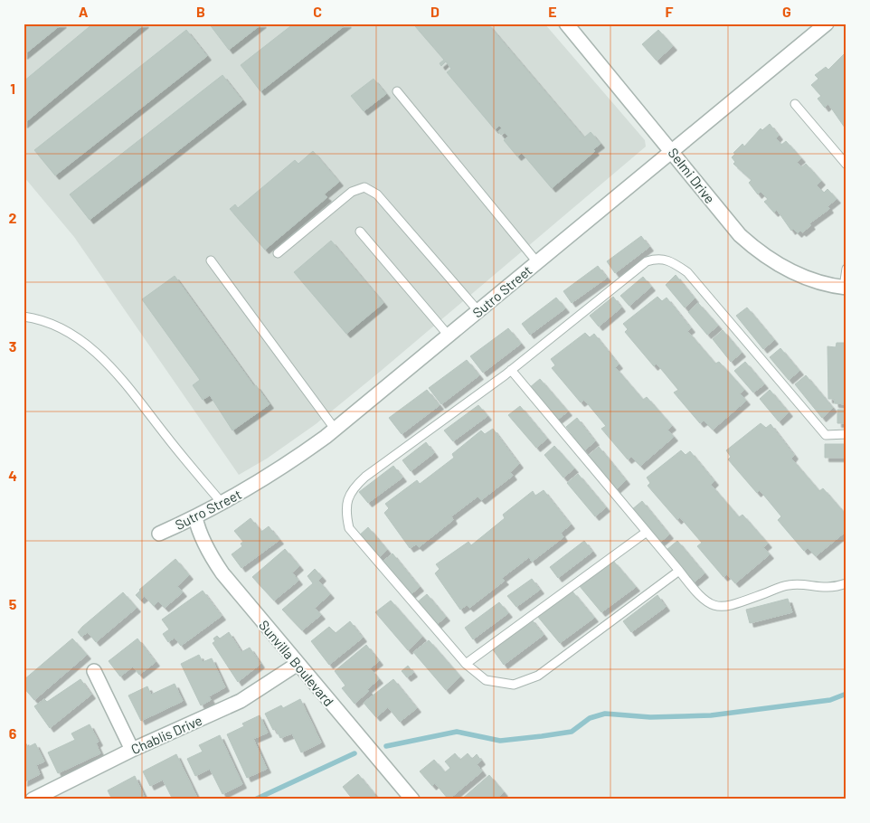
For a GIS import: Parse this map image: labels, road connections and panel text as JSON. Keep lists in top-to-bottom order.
{
  "streets": {
    "street": [
      "Selmi Drive",
      "Sutro Street",
      "Sunvilla Boulevard",
      "Chablis Drive"
    ]
  },
  "crossings": [
    ["Selmi Drive", "Sutro Street"],
    ["Sutro Street", "Sunvilla Boulevard"],
    ["Sunvilla Boulevard", "Chablis Drive"]
  ],
  "grid": {
    "columns": [
      "A",
      "B",
      "C",
      "D",
      "E",
      "F",
      "G"
    ],
    "rows": [
      "1",
      "2",
      "3",
      "4",
      "5",
      "6"
    ]
  }
}
